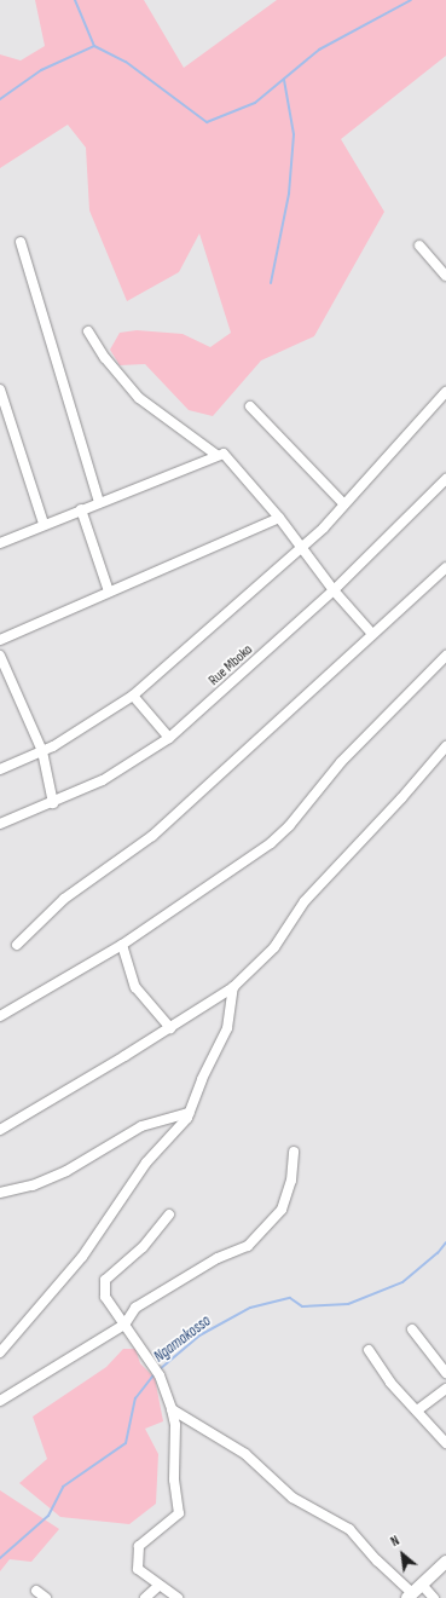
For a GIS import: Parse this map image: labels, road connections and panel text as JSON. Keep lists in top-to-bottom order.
{
  "streets": {
    "street": ["Rue Mboko"]
  },
  "water": ["Ngamakosso"],
  "north": "top left"
}
